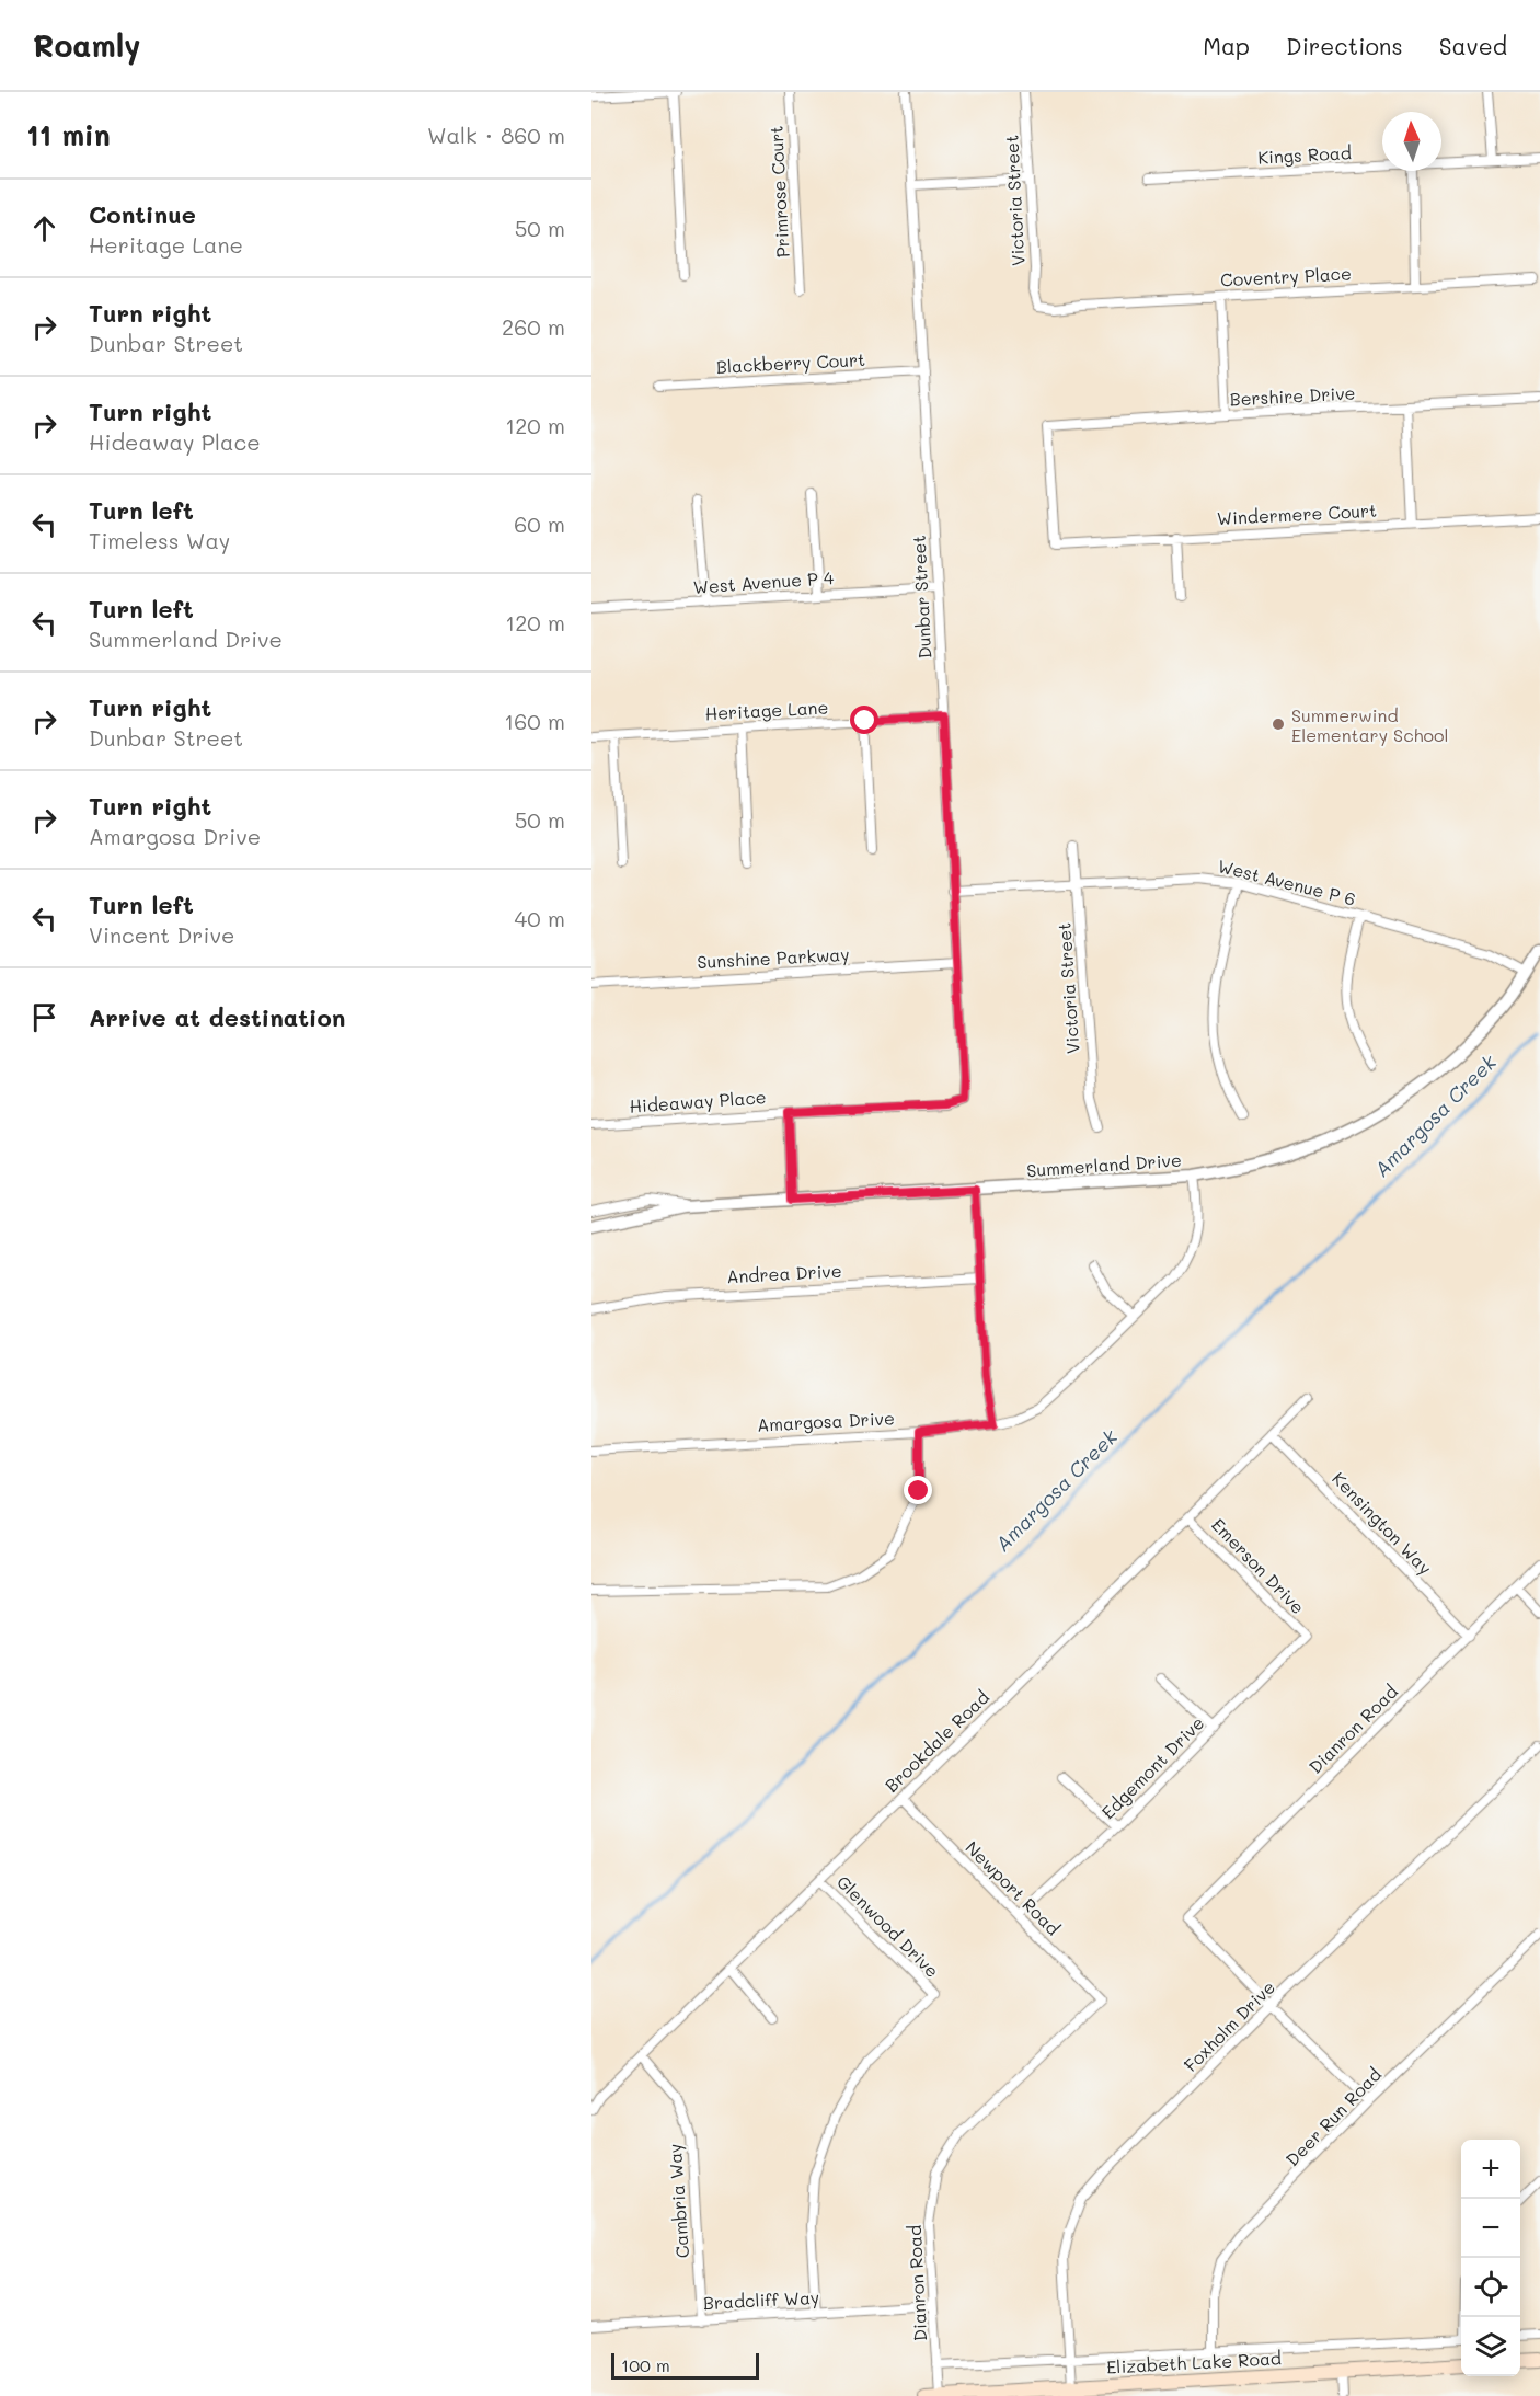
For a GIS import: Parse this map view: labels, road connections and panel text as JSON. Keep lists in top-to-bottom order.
{
  "streets": {
    "main road": ["Elizabeth Lake Road"],
    "street": [
      "Kings Road",
      "Primrose Court",
      "Victoria Street",
      "Coventry Place",
      "Blackberry Court",
      "Bershire Drive",
      "Windermere Court",
      "West Avenue P 4",
      "Dunbar Street",
      "Heritage Lane",
      "West Avenue P 6",
      "Sunshine Parkway",
      "Hideaway Place",
      "Summerland Drive",
      "Andrea Drive",
      "Amargosa Drive",
      "Kensington Way",
      "Emerson Drive",
      "Dianron Road",
      "Brookdale Road",
      "Edgemont Drive",
      "Newport Road",
      "Glenwood Drive",
      "Foxholm Drive",
      "Deer Run Road",
      "Cambria Way",
      "Bradcliff Way"
    ]
  },
  "crossings": [
    ["Victoria Street", "Coventry Place"],
    ["Victoria Street", "West Avenue P 6"],
    ["Blackberry Court", "Dunbar Street"],
    ["Bershire Drive", "Windermere Court"],
    ["West Avenue P 4", "Dunbar Street"],
    ["Dunbar Street", "Heritage Lane"],
    ["Dunbar Street", "West Avenue P 6"],
    ["Dunbar Street", "Sunshine Parkway"],
    ["Dunbar Street", "Hideaway Place"],
    ["West Avenue P 6", "Summerland Drive"],
    ["Summerland Drive", "Amargosa Drive"],
    ["Kensington Way", "Dianron Road"],
    ["Kensington Way", "Brookdale Road"],
    ["Emerson Drive", "Brookdale Road"],
    ["Emerson Drive", "Edgemont Drive"],
    ["Dianron Road", "Newport Road"],
    ["Dianron Road", "Foxholm Drive"],
    ["Dianron Road", "Bradcliff Way"],
    ["Dianron Road", "Elizabeth Lake Road"],
    ["Brookdale Road", "Newport Road"],
    ["Brookdale Road", "Glenwood Drive"],
    ["Brookdale Road", "Cambria Way"],
    ["Edgemont Drive", "Newport Road"],
    ["Glenwood Drive", "Bradcliff Way"],
    ["Foxholm Drive", "Elizabeth Lake Road"],
    ["Cambria Way", "Bradcliff Way"]
  ],
  "water": ["Amargosa Creek"],
  "places": ["Summerwind Elementary School"],
  "scale_bar": "100 m",
  "north": "top",
  "page": {
    "header": "Roamly",
    "nav": ["Map", "Directions", "Saved"],
    "heading": ["11 min", "Walk · 860 m"],
    "list": [
      ["Continue", "Heritage Lane", "50 m"],
      ["Turn right", "Dunbar Street", "260 m"],
      ["Turn right", "Hideaway Place", "120 m"],
      ["Turn left", "Timeless Way", "60 m"],
      ["Turn left", "Summerland Drive", "120 m"],
      ["Turn right", "Dunbar Street", "160 m"],
      ["Turn right", "Amargosa Drive", "50 m"],
      ["Turn left", "Vincent Drive", "40 m"],
      "Arrive at destination"
    ],
    "map_buttons": ["+", "−"],
    "scale": "100 m"
  }
}
